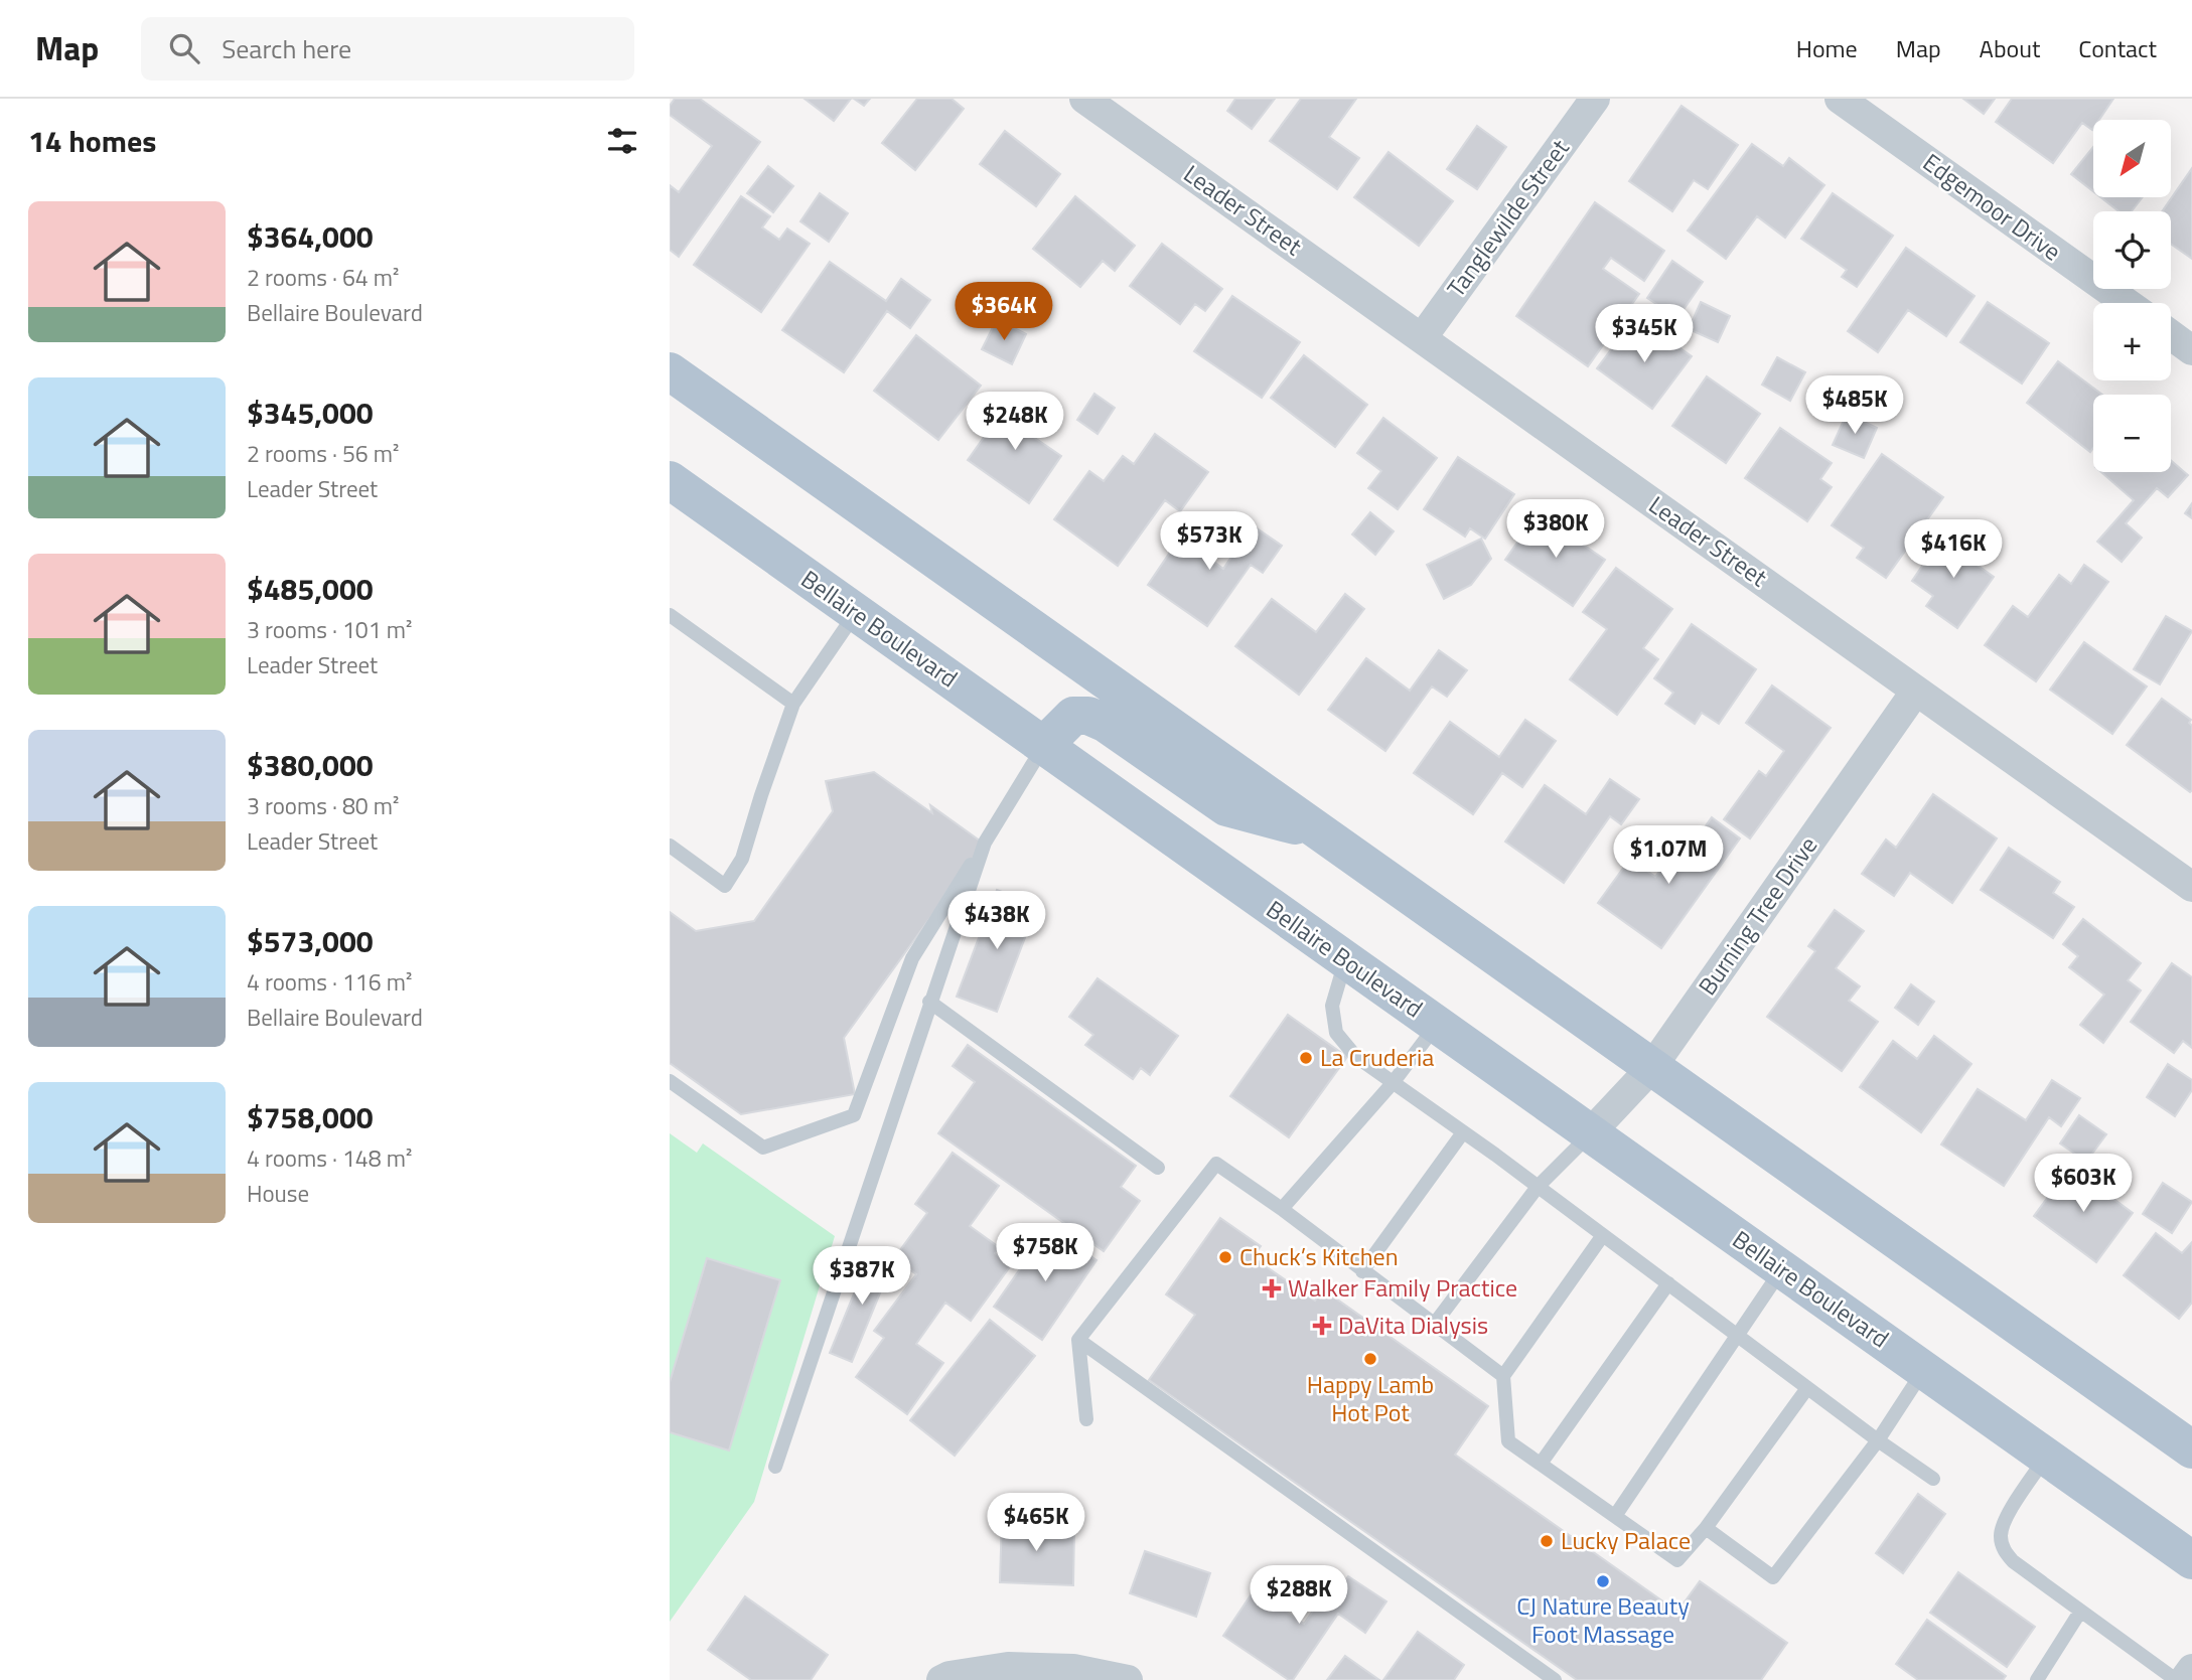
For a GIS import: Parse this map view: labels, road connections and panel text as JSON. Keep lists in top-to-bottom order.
{
  "streets": {
    "main road": ["Bellaire Boulevard"],
    "street": [
      "Edgemoor Drive",
      "Leader Street",
      "Tanglewilde Street",
      "Burning Tree Drive"
    ]
  },
  "crossings": [
    ["Leader Street", "Tanglewilde Street"],
    ["Leader Street", "Burning Tree Drive"],
    ["Bellaire Boulevard", "Burning Tree Drive"]
  ],
  "places": {
    "other": [
      "La Cruderia",
      "Chuck’s Kitchen",
      "Happy Lamb Hot Pot",
      "Lucky Palace",
      "CJ Nature Beauty Foot Massage"
    ],
    "health": ["Walker Family Practice", "DaVita Dialysis"]
  },
  "north": "bottom left",
  "page": {
    "header": "Map",
    "search": "Search here",
    "nav": [
      "Home",
      "Map",
      "About",
      "Contact"
    ],
    "heading": "14 homes",
    "map_buttons": ["+", "−"],
    "list": [
      {
        "name": "$364,000",
        "note": "2 rooms · 64 m² · Bellaire Boulevard"
      },
      {
        "name": "$345,000",
        "note": "2 rooms · 56 m² · Leader Street"
      },
      {
        "name": "$485,000",
        "note": "3 rooms · 101 m² · Leader Street"
      },
      {
        "name": "$380,000",
        "note": "3 rooms · 80 m² · Leader Street"
      },
      {
        "name": "$573,000",
        "note": "4 rooms · 116 m² · Bellaire Boulevard"
      },
      {
        "name": "$758,000",
        "note": "4 rooms · 148 m² · House"
      }
    ],
    "price": [
      "$364K",
      "$345K",
      "$485K",
      "$248K",
      "$380K",
      "$573K",
      "$416K",
      "$1.07M",
      "$438K",
      "$603K",
      "$758K",
      "$387K",
      "$465K",
      "$288K"
    ]
  }
}
